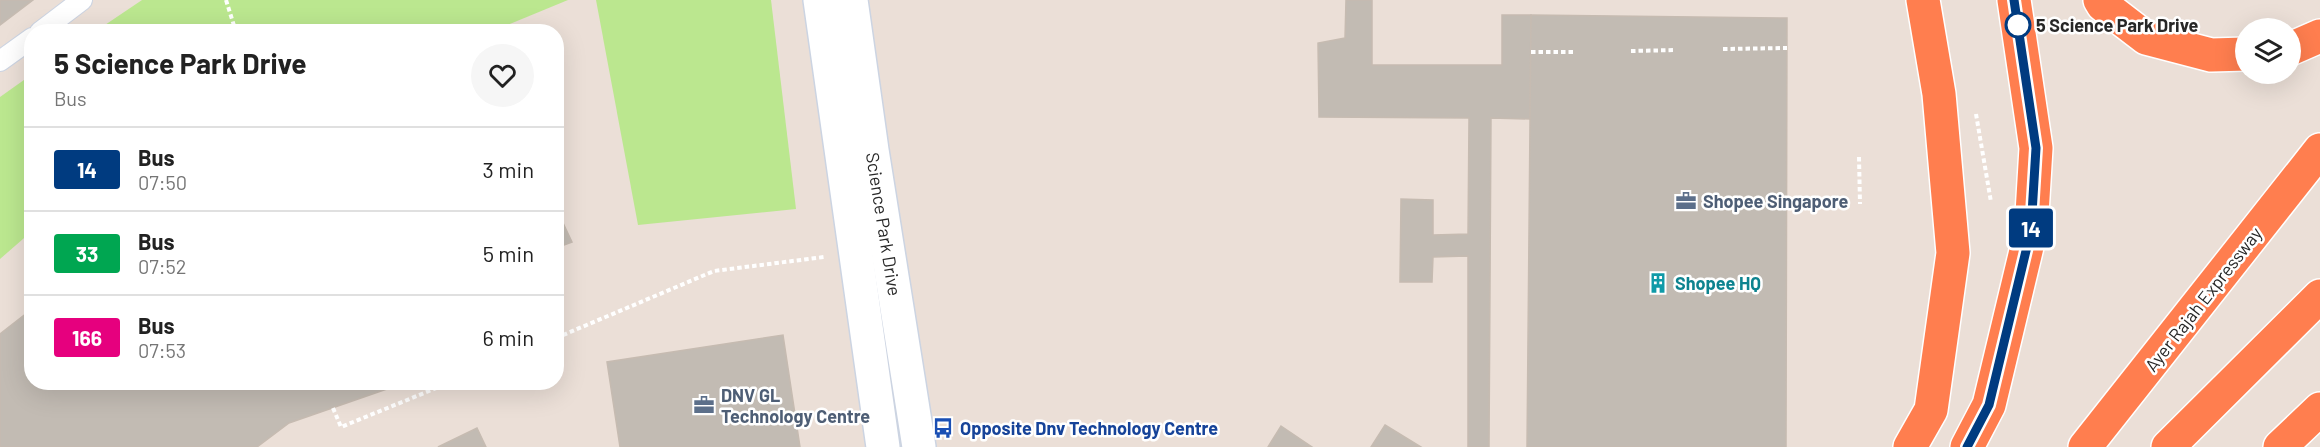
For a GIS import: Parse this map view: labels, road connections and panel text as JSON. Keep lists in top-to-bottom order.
{
  "streets": {
    "highway": ["Ayer Rajah Expressway"],
    "main road": ["Science Park Drive"]
  },
  "places": {
    "other": ["5 Science Park Drive"],
    "office": ["Shopee Singapore", "DNV GL Technology Centre"],
    "building": ["Shopee HQ"],
    "bus stop": ["Opposite Dnv Technology Centre"]
  },
  "lines": ["bus line 14"],
  "page": {
    "on_map": "14",
    "heading": ["5 Science Park Drive", "Bus"],
    "list": [
      {
        "mark": "14",
        "name": "Bus",
        "note": "07:50",
        "value": "3 min"
      },
      {
        "mark": "33",
        "name": "Bus",
        "note": "07:52",
        "value": "5 min"
      },
      {
        "mark": "166",
        "name": "Bus",
        "note": "07:53",
        "value": "6 min"
      }
    ]
  }
}
